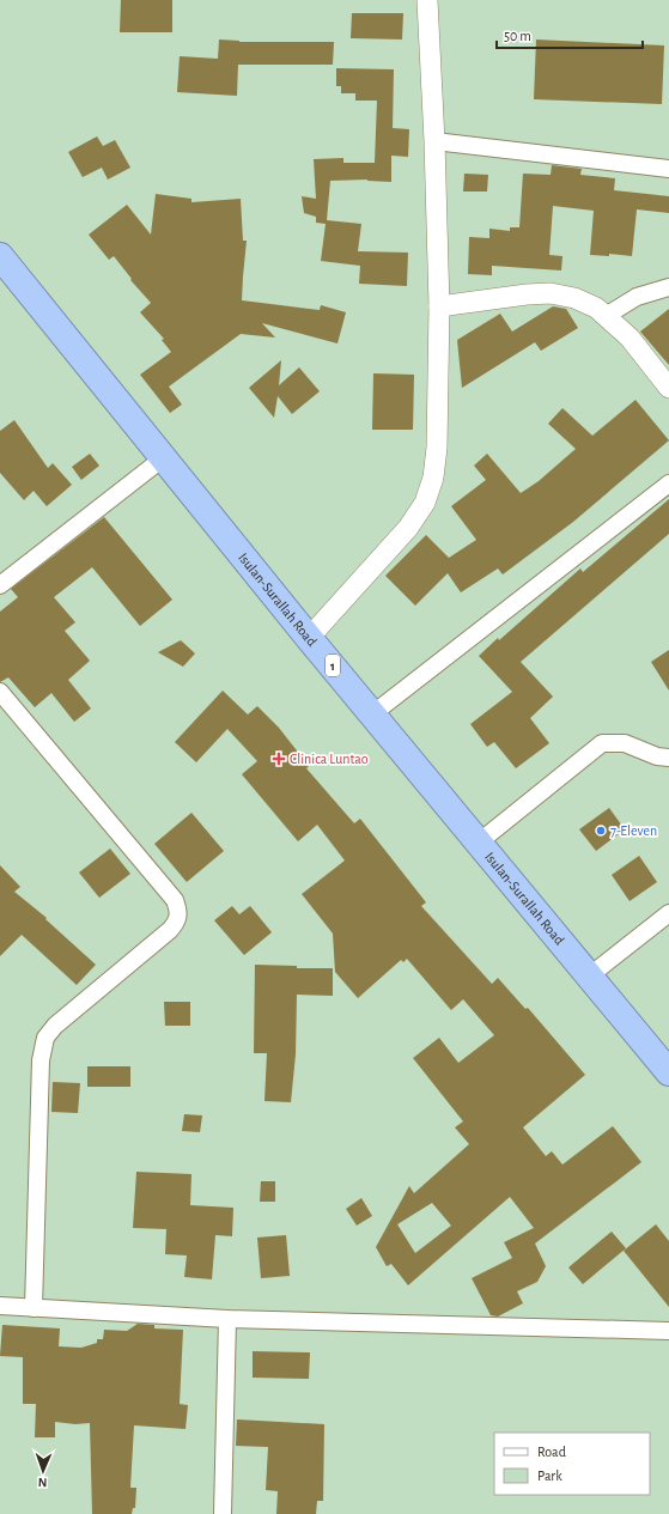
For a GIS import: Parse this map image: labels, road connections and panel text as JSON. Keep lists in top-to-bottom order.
{
  "streets": {
    "highway": ["Isulan-Surallah Road", "1"]
  },
  "places": {
    "health": ["Clinica Luntao"],
    "other": ["7-Eleven"]
  },
  "legend": ["Road", "Park"],
  "scale_bar": "50 m",
  "north": "bottom"
}
